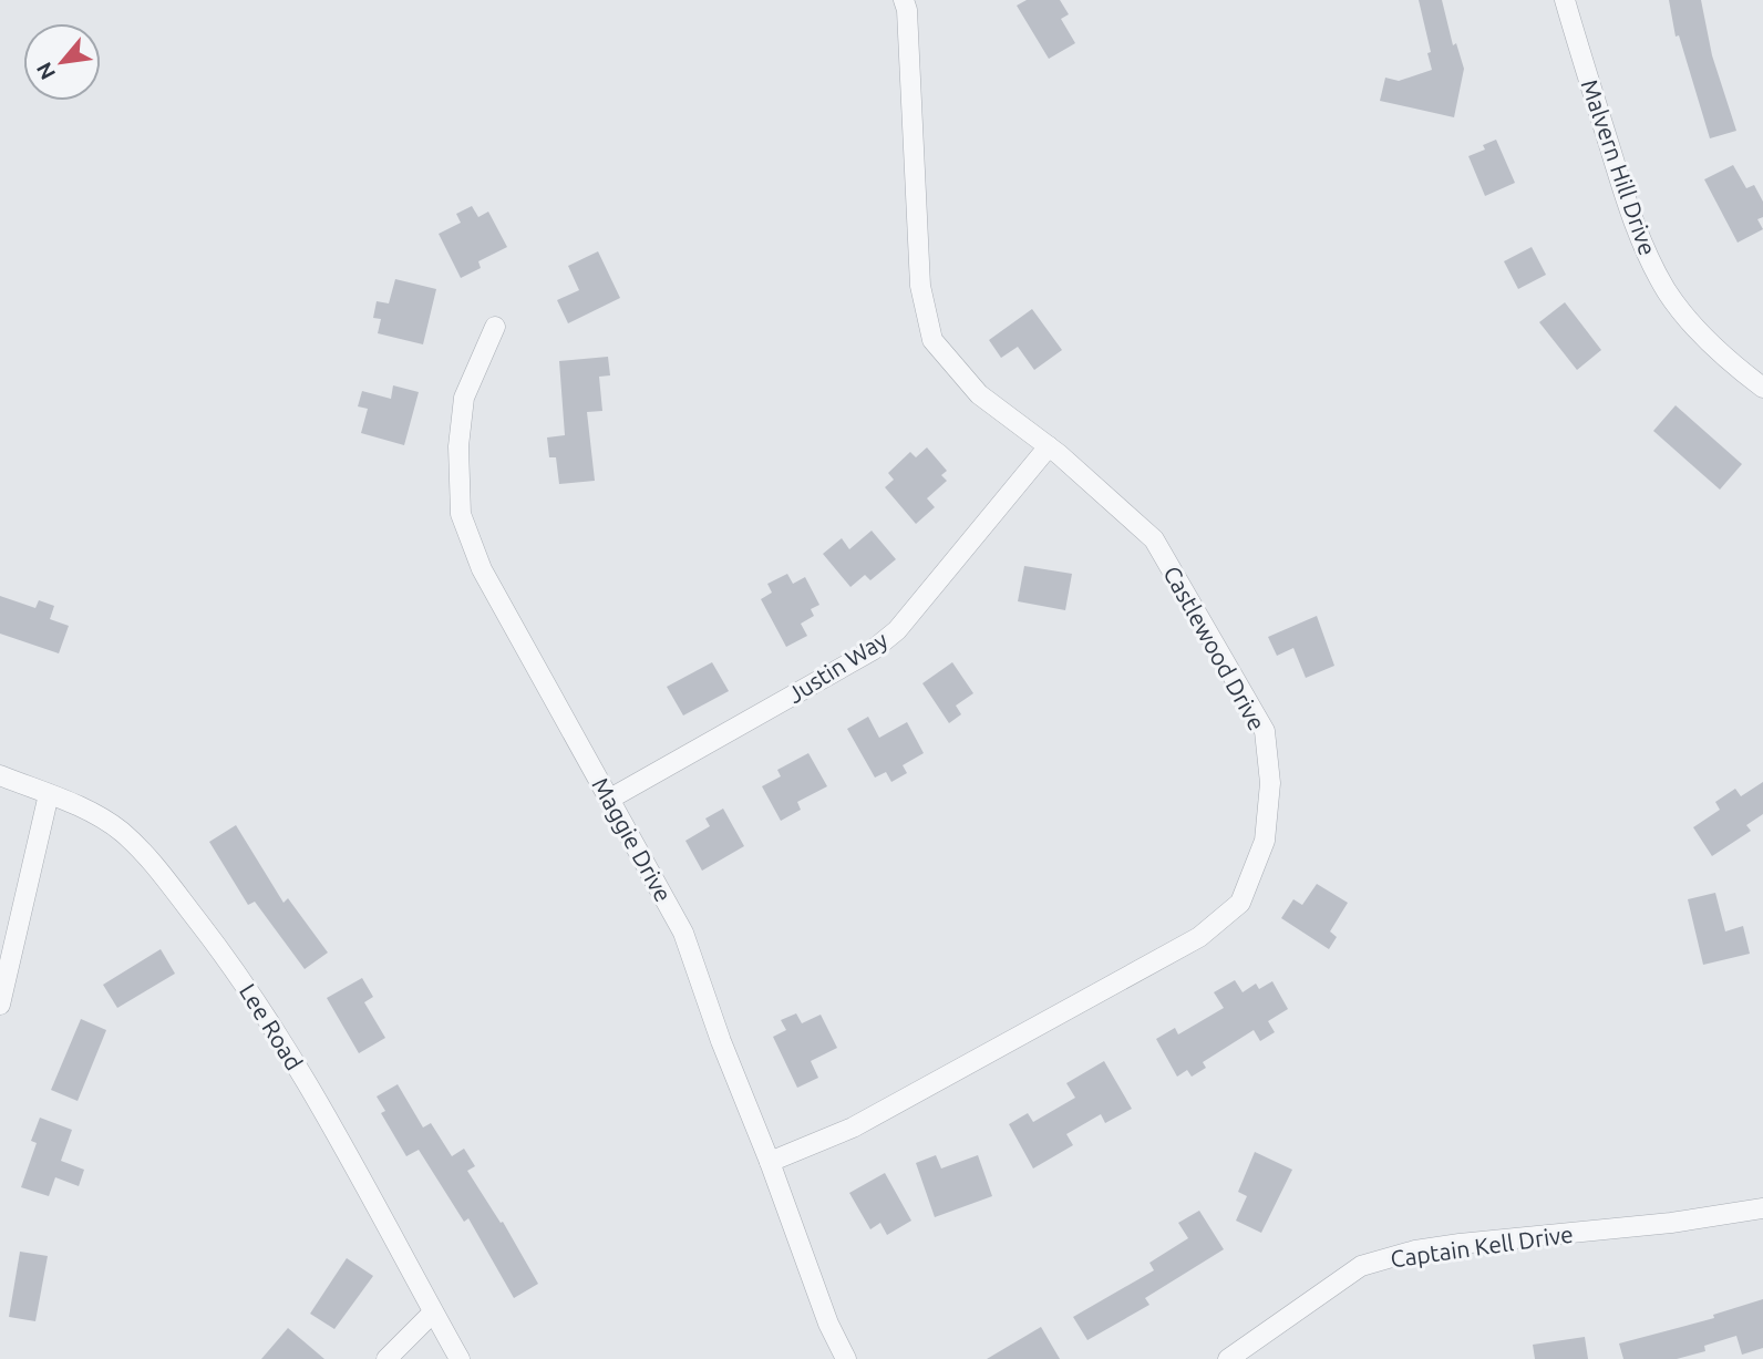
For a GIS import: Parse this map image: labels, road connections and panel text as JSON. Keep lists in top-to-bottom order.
{
  "streets": {
    "street": [
      "Malvern Hill Drive",
      "Castlewood Drive",
      "Justin Way",
      "Maggie Drive",
      "Lee Road",
      "Captain Kell Drive"
    ]
  },
  "crossings": [
    ["Castlewood Drive", "Justin Way"],
    ["Castlewood Drive", "Maggie Drive"],
    ["Justin Way", "Maggie Drive"]
  ],
  "north": "bottom left"
}
